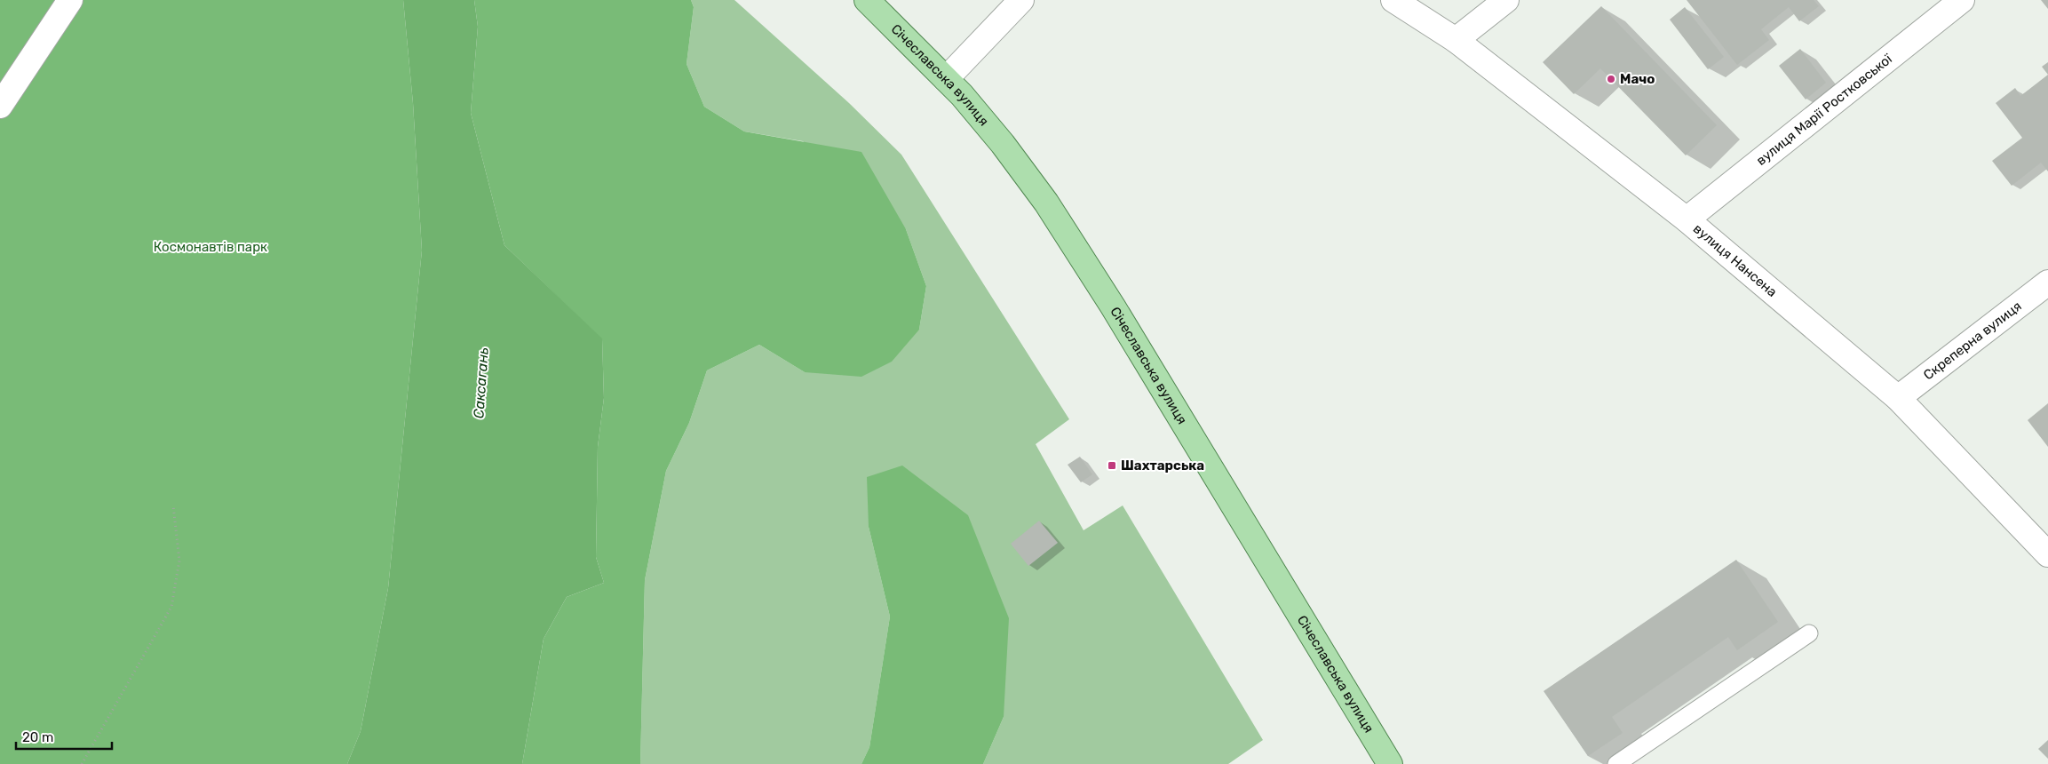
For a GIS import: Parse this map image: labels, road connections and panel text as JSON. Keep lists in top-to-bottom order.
{
  "streets": {
    "main road": ["Січеславська вулиця"],
    "street": ["вулиця Марії Ростковської", "вулиця Нансена", "Скреперна вулиця"]
  },
  "crossings": [
    ["вулиця Марії Ростковської", "вулиця Нансена"],
    ["вулиця Нансена", "Скреперна вулиця"]
  ],
  "water": ["Саксагань"],
  "parks": ["Космонавтів парк"],
  "places": {
    "other": ["Мачо"],
    "transit": ["Шахтарська"]
  },
  "scale_bar": "20 m"
}
